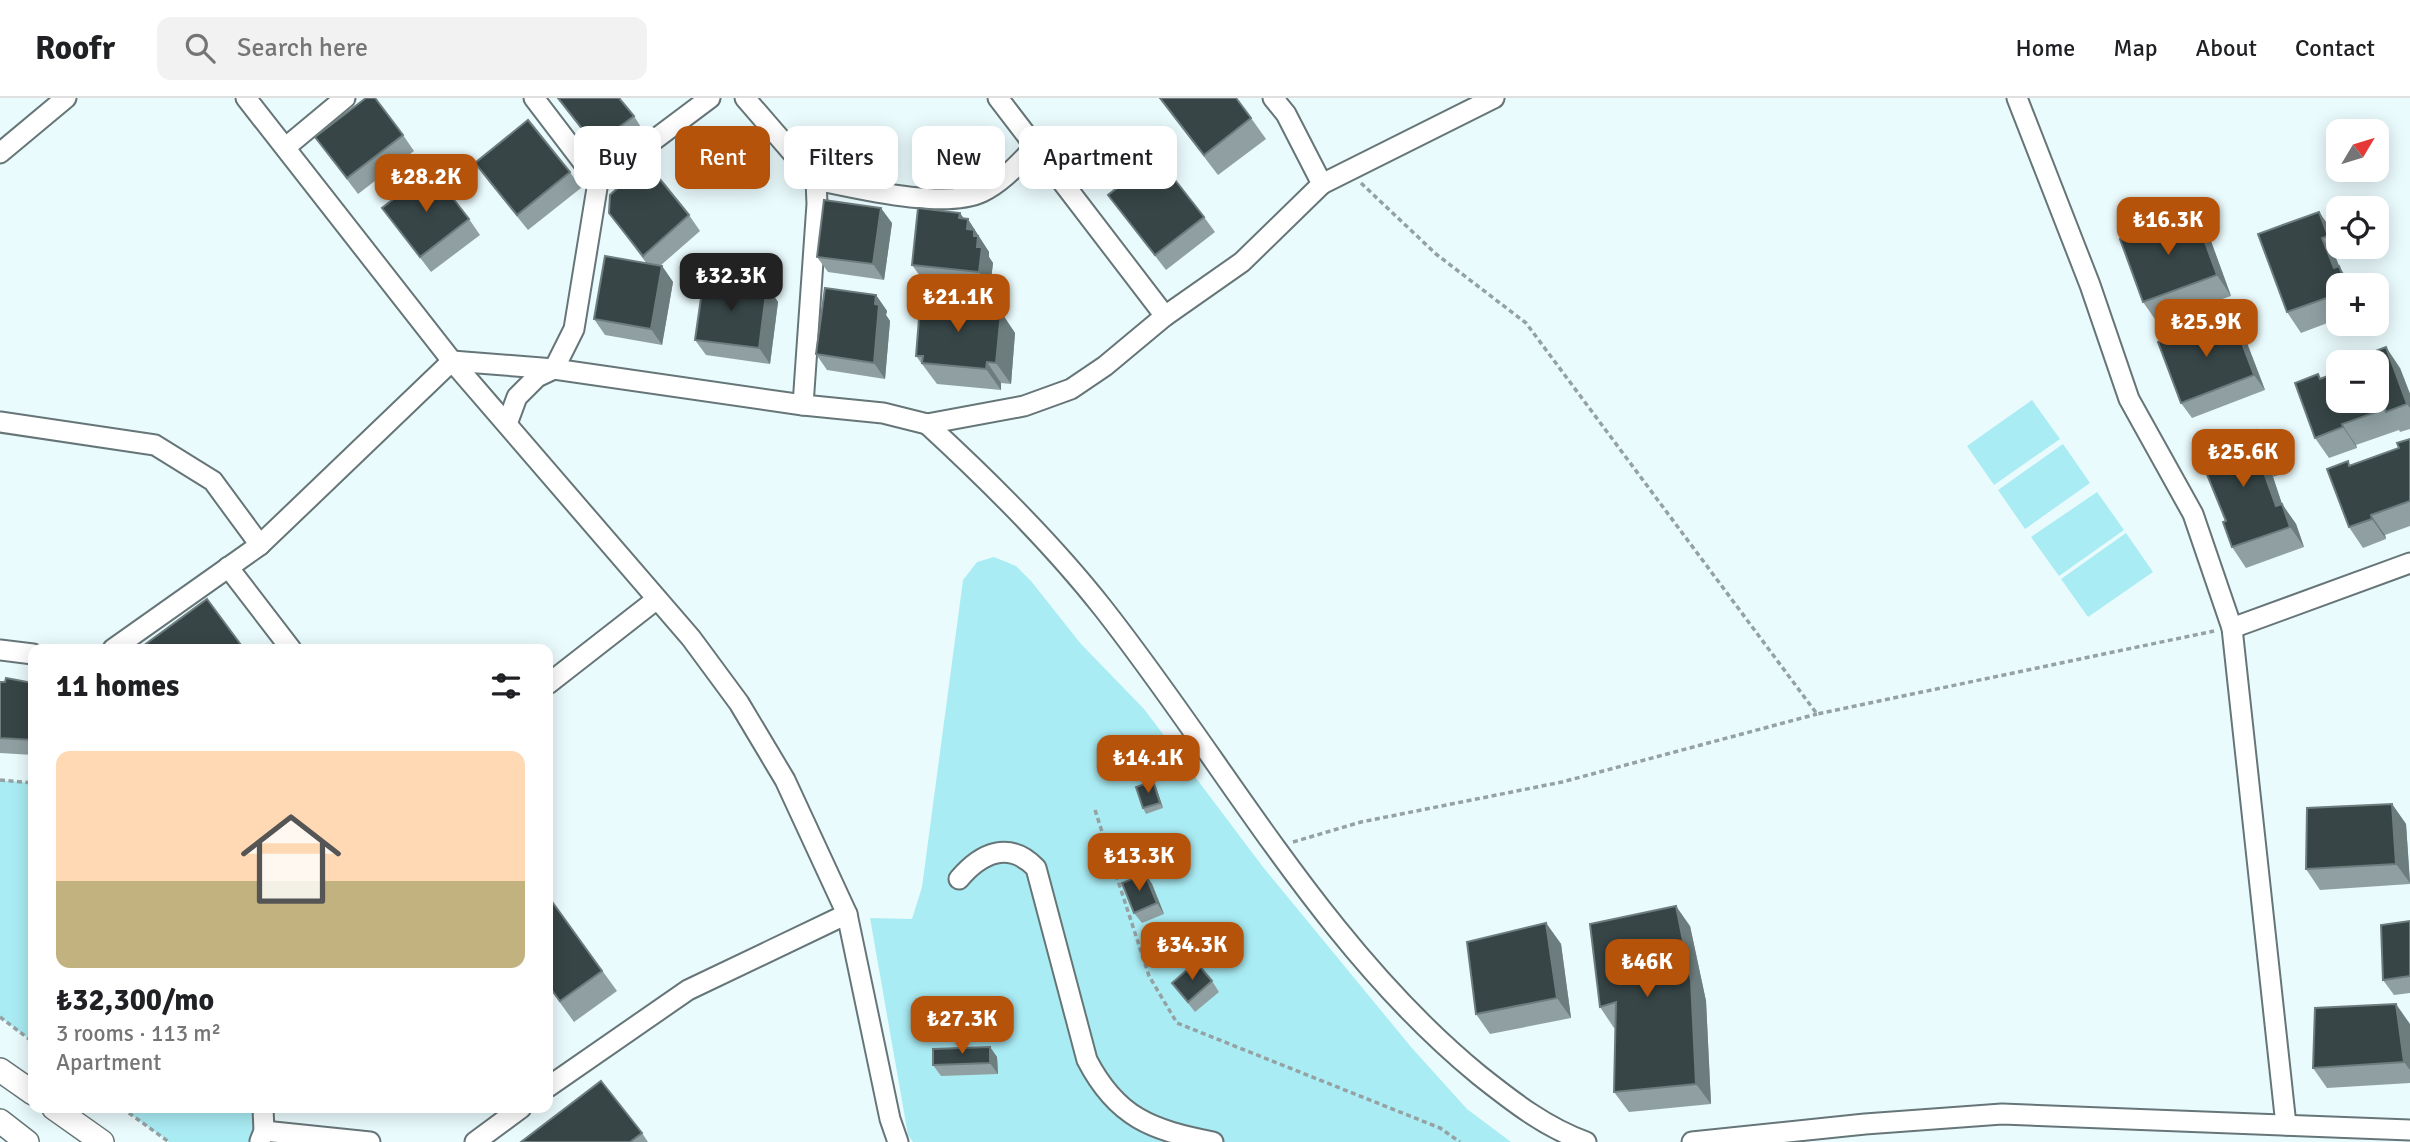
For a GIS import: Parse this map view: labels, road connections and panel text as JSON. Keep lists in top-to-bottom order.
{
  "north": "top right",
  "page": {
    "header": "Roofr",
    "search": "Search here",
    "nav": [
      "Home",
      "Map",
      "About",
      "Contact"
    ],
    "map_buttons": ["+", "−"],
    "chip": [
      "Buy",
      "Rent",
      "Filters",
      "New",
      "Apartment"
    ],
    "price": [
      "₺28.2K",
      "₺16.3K",
      "₺32.3K",
      "₺21.1K",
      "₺25.9K",
      "₺25.6K",
      "₺14.1K",
      "₺13.3K",
      "₺34.3K",
      "₺46K",
      "₺27.3K"
    ],
    "heading": "11 homes",
    "list": [
      {
        "name": "₺32,300/mo",
        "note": "3 rooms · 113 m² · Apartment"
      }
    ]
  }
}
